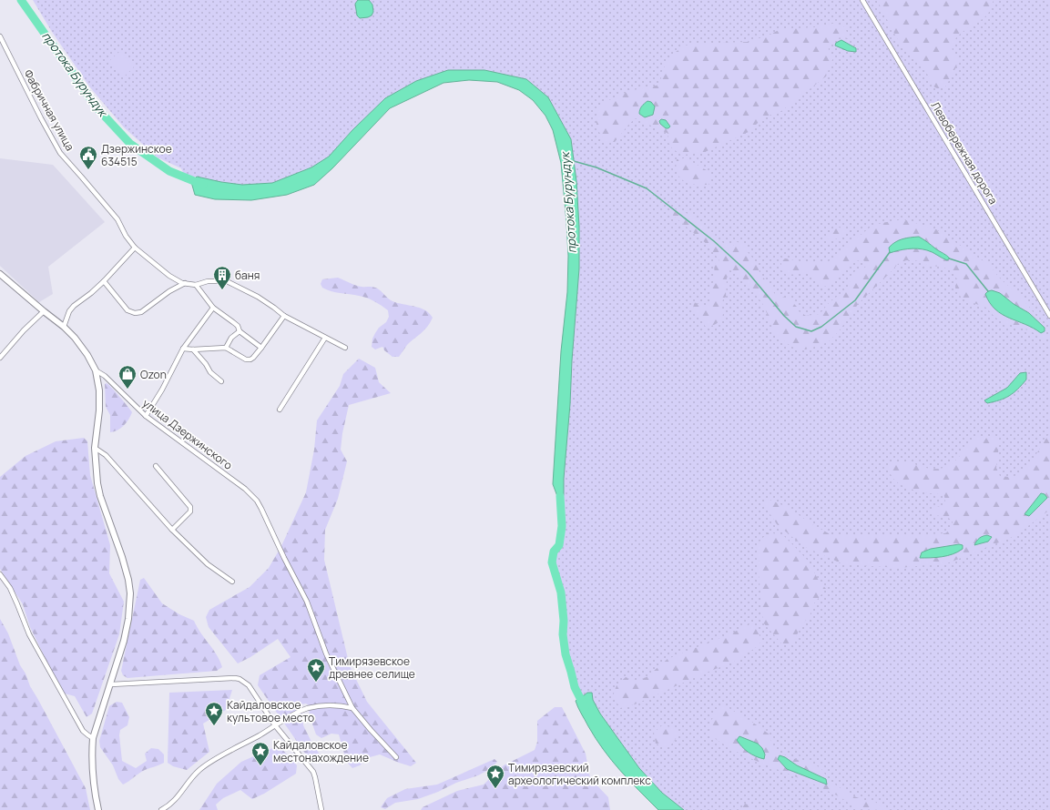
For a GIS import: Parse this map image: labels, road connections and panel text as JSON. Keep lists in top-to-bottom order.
{
  "streets": {
    "street": ["Фабричная улица", "Левобережная дорога", "улица Дзержинского"]
  },
  "water": ["протока Бурундук"],
  "places": {
    "public building": ["Дзержинское 634515"],
    "building": ["баня"],
    "shop": ["Ozon"],
    "place": [
      "Тимирязевское древнее селище",
      "Кайдаловское культовое место",
      "Кайдаловское местонахождение",
      "Тимирязевский археологический комплекс"
    ]
  }
}
